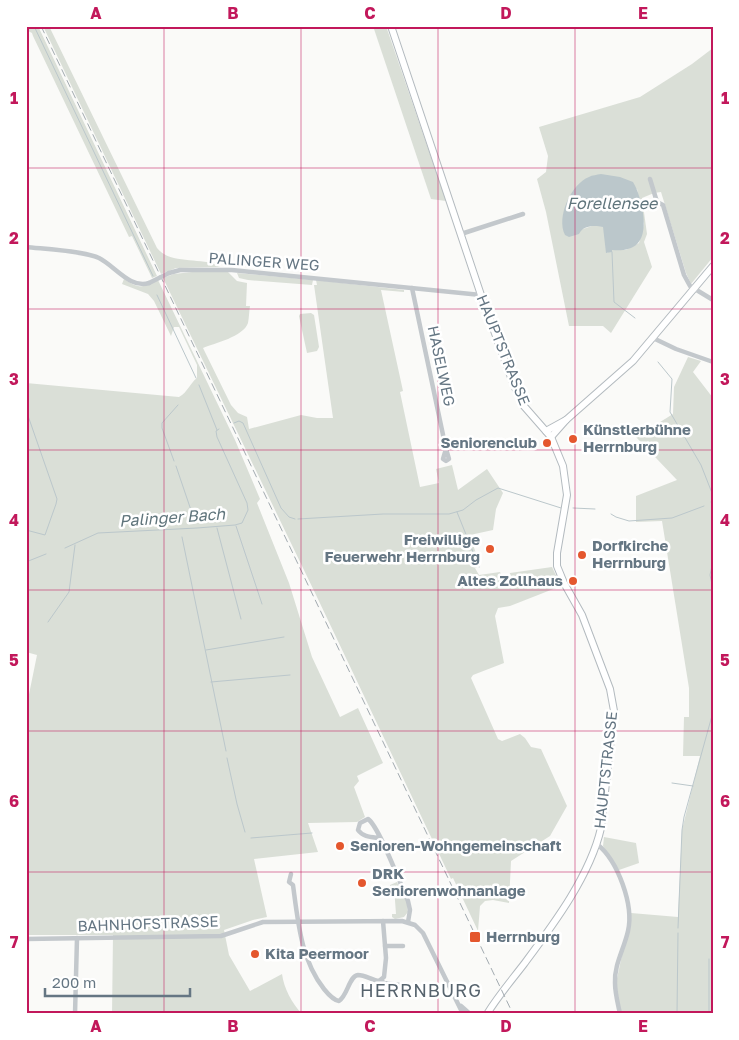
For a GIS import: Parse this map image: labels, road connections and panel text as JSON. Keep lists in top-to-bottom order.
{
  "streets": {
    "main road": ["HAUPTSTRASSE"],
    "street": ["PALINGER WEG", "HASELWEG", "BAHNHOFSTRASSE"]
  },
  "crossings": [
    ["PALINGER WEG", "HAUPTSTRASSE"],
    ["PALINGER WEG", "HASELWEG"]
  ],
  "districts": ["HERRNBURG"],
  "water": ["Forellensee", "Palinger Bach"],
  "places": {
    "other": [
      "Künstlerbühne Herrnburg",
      "Seniorenclub",
      "Freiwillige Feuerwehr Herrnburg",
      "Dorfkirche Herrnburg",
      "Altes Zollhaus",
      "Senioren-Wohngemeinschaft",
      "DRK Seniorenwohnanlage",
      "Kita Peermoor"
    ],
    "transit": ["Herrnburg"]
  },
  "scale_bar": "200 m",
  "grid": {
    "columns": [
      "A",
      "B",
      "C",
      "D",
      "E"
    ],
    "rows": [
      "1",
      "2",
      "3",
      "4",
      "5",
      "6",
      "7"
    ]
  }
}
